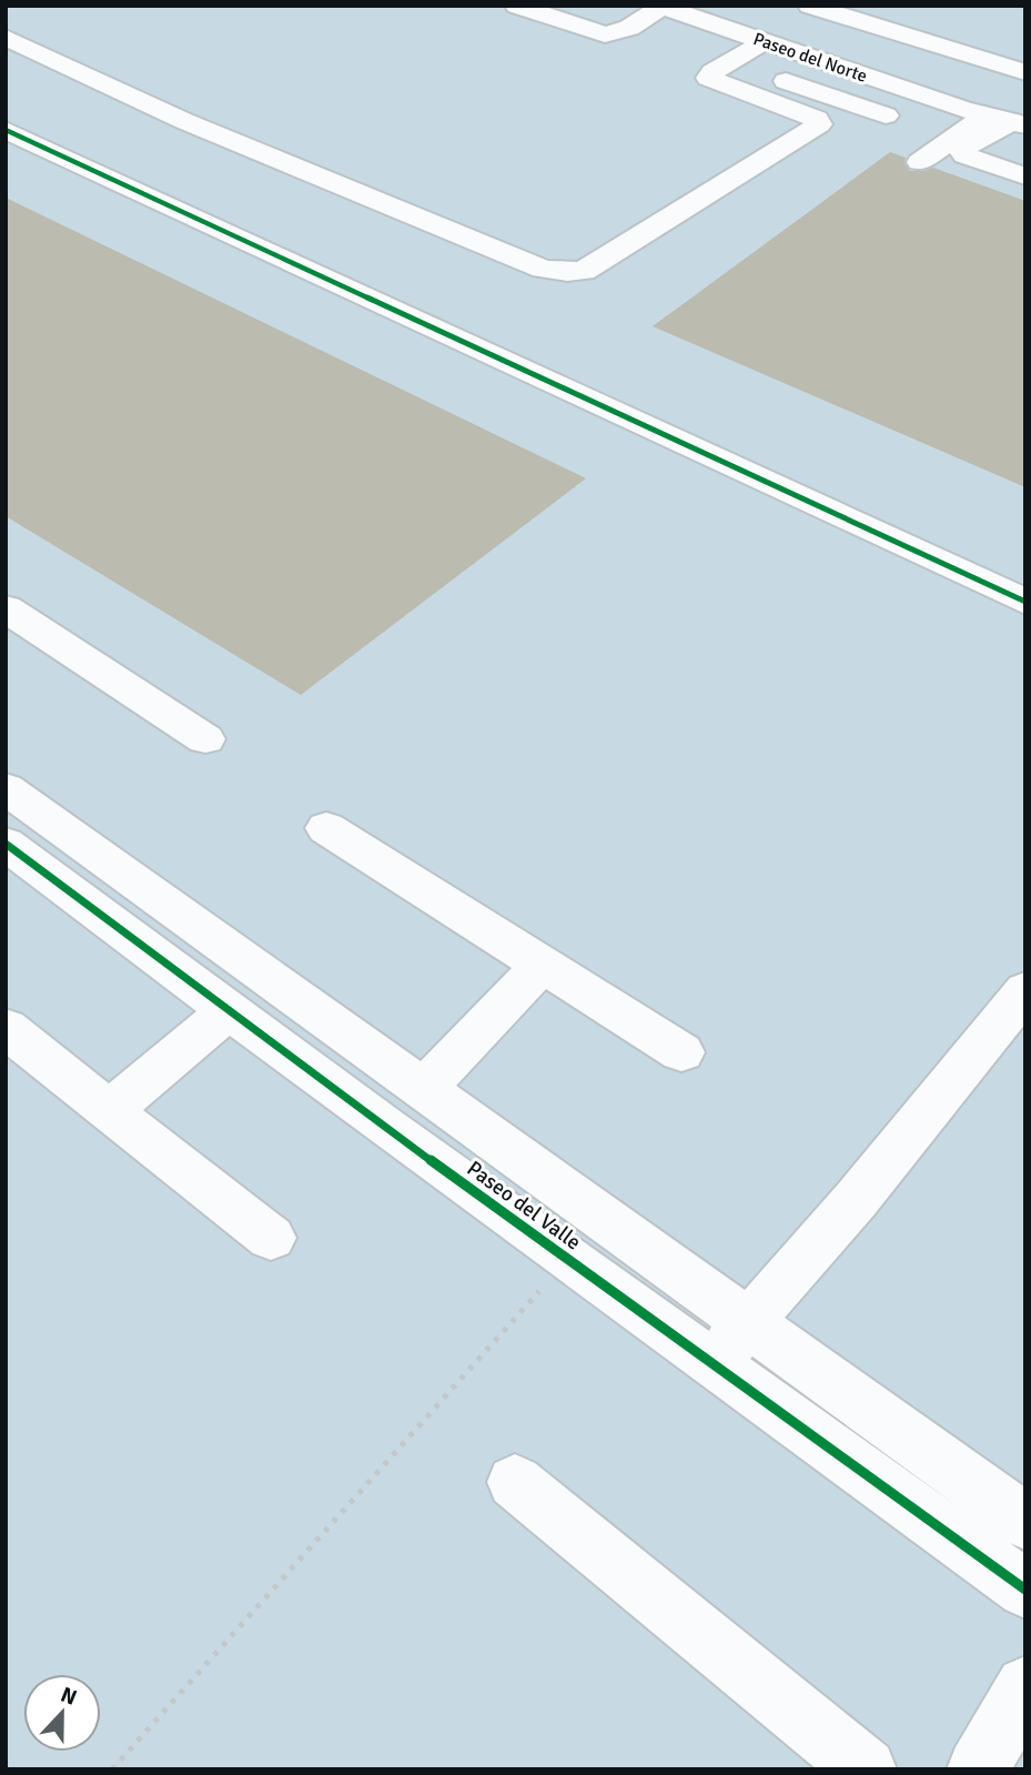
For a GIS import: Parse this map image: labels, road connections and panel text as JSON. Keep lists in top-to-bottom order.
{
  "streets": {
    "street": ["Paseo del Norte", "Paseo del Valle"]
  },
  "north": "top"
}
